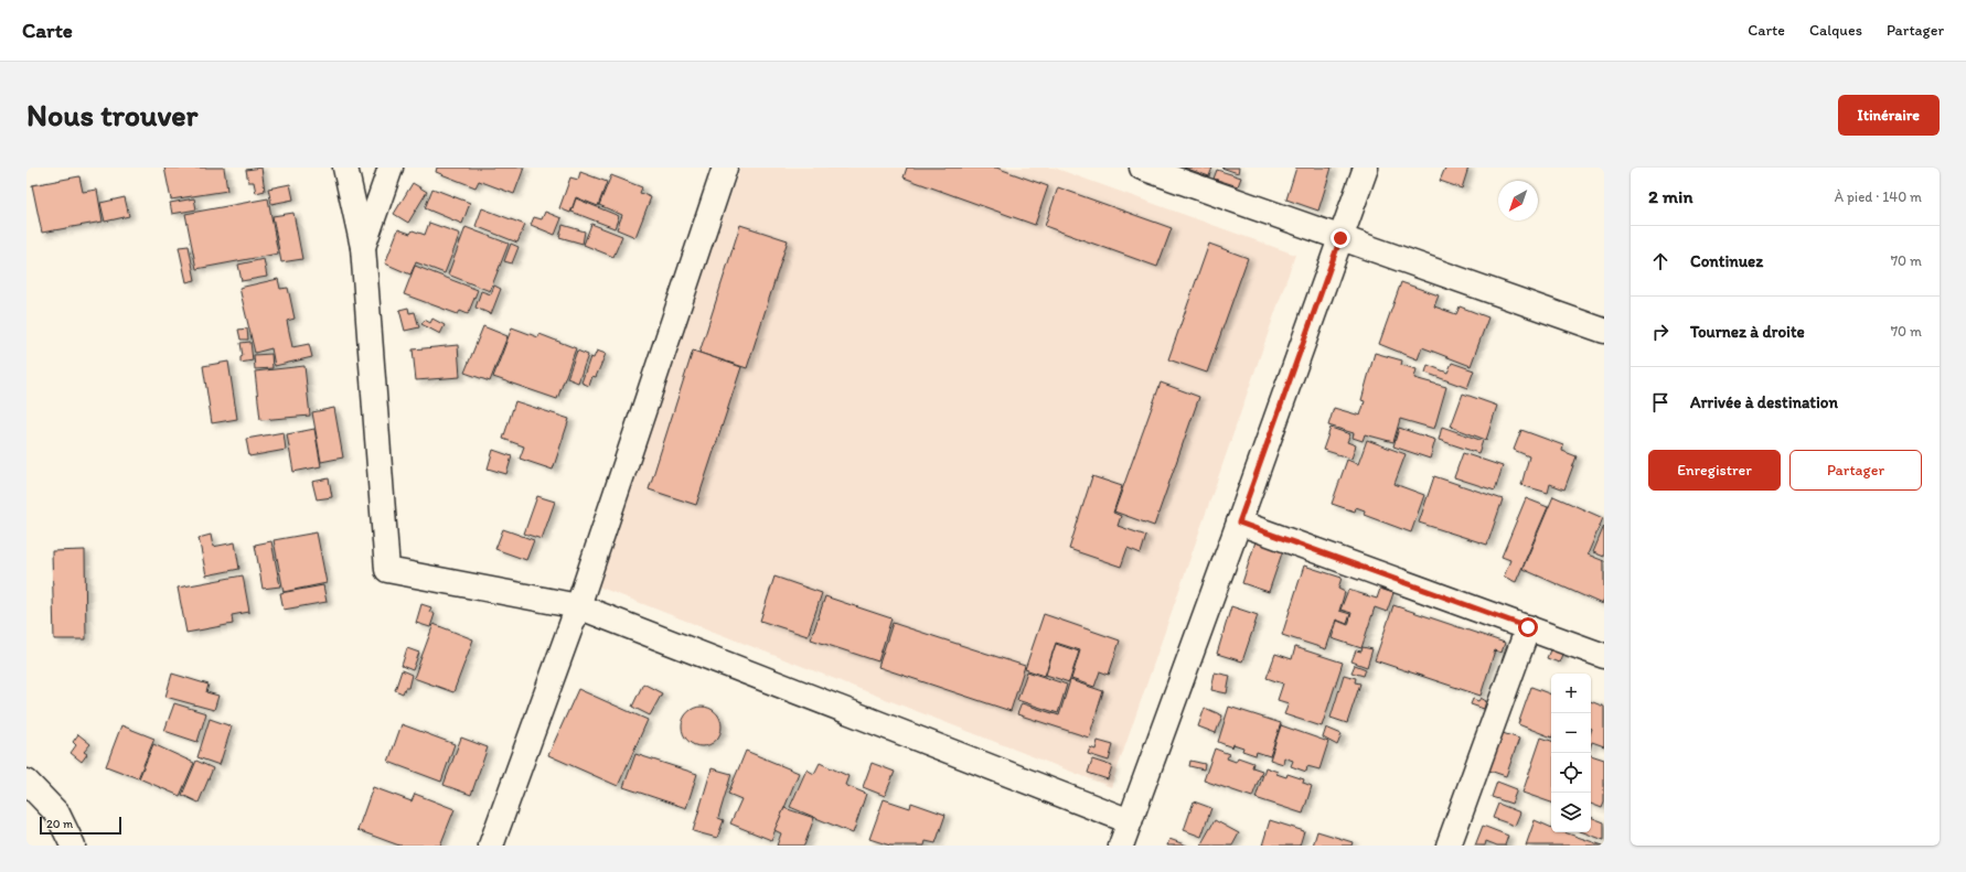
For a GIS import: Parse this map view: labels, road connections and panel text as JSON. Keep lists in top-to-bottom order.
{
  "scale_bar": "20 m",
  "north": "bottom left",
  "page": {
    "header": "Carte",
    "nav": ["Carte", "Calques", "Partager"],
    "buttons": [
      "Itinéraire",
      ["Enregistrer", "Partager"]
    ],
    "title": "Nous trouver",
    "heading": ["2 min", "À pied · 140 m"],
    "list": [
      ["Continuez", "70 m"],
      ["Tournez à droite", "70 m"],
      "Arrivée à destination"
    ],
    "map_buttons": ["+", "−"],
    "scale": "20 m"
  }
}
